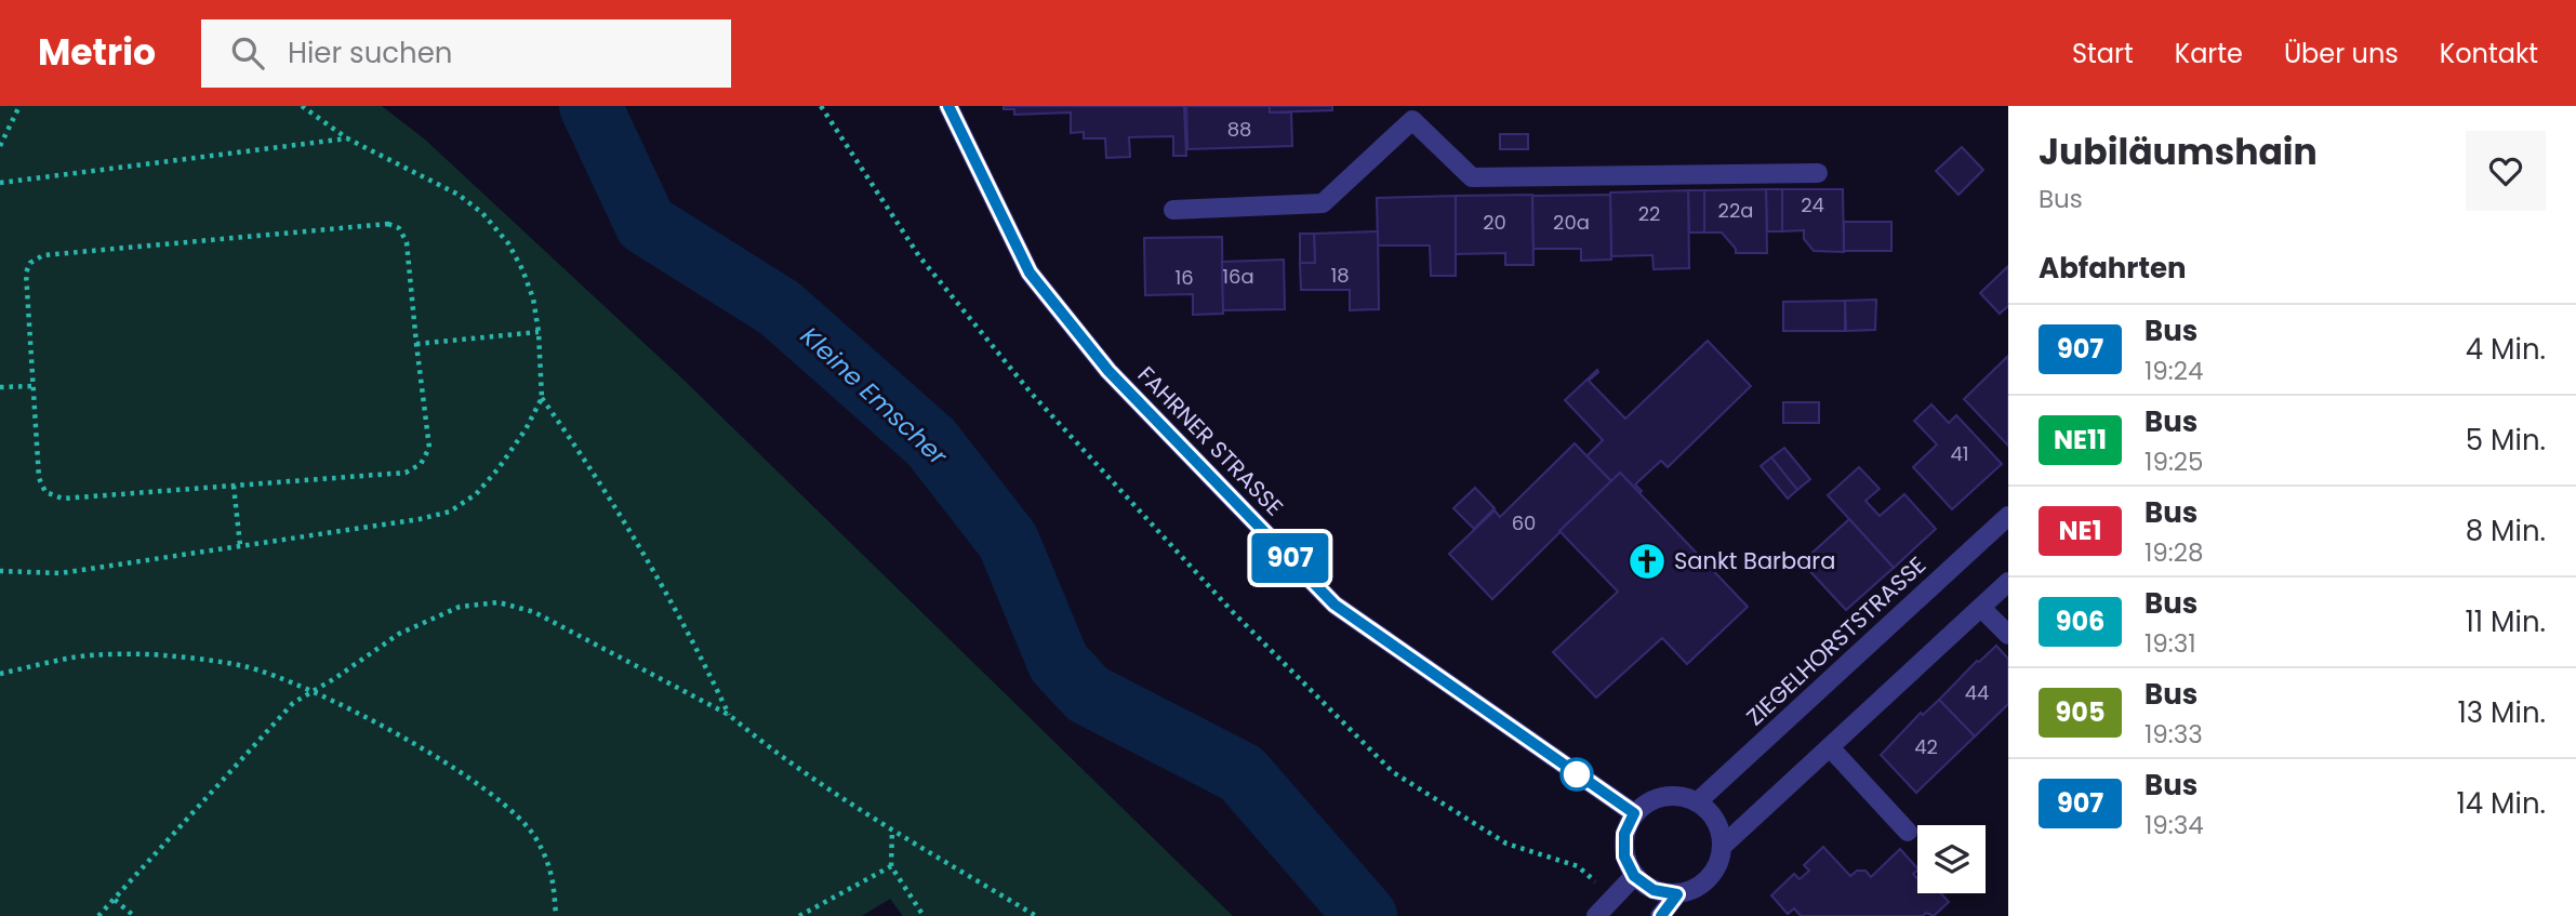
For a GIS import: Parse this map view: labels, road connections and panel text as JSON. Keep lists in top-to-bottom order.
{
  "streets": {
    "street": ["FAHRNER STRASSE", "ZIEGELHORSTSTRASSE"]
  },
  "crossings": [
    ["FAHRNER STRASSE", "ZIEGELHORSTSTRASSE"]
  ],
  "water": ["Kleine Emscher"],
  "places": {
    "church": ["Sankt Barbara"]
  },
  "lines": ["bus line 907"],
  "house_numbers": [
    "88",
    "24",
    "22a",
    "22",
    "20",
    "20a",
    "18",
    "16a",
    "16",
    "41",
    "60",
    "44",
    "42"
  ],
  "page": {
    "header": "Metrio",
    "search": "Hier suchen",
    "nav": [
      "Start",
      "Karte",
      "Über uns",
      "Kontakt"
    ],
    "on_map": "907",
    "heading": [
      ["Jubiläumshain", "Bus"],
      "Abfahrten"
    ],
    "list": [
      {
        "mark": "907",
        "name": "Bus",
        "note": "19:24",
        "value": "4 Min."
      },
      {
        "mark": "NE11",
        "name": "Bus",
        "note": "19:25",
        "value": "5 Min."
      },
      {
        "mark": "NE1",
        "name": "Bus",
        "note": "19:28",
        "value": "8 Min."
      },
      {
        "mark": "906",
        "name": "Bus",
        "note": "19:31",
        "value": "11 Min."
      },
      {
        "mark": "905",
        "name": "Bus",
        "note": "19:33",
        "value": "13 Min."
      },
      {
        "mark": "907",
        "name": "Bus",
        "note": "19:34",
        "value": "14 Min."
      }
    ]
  }
}
